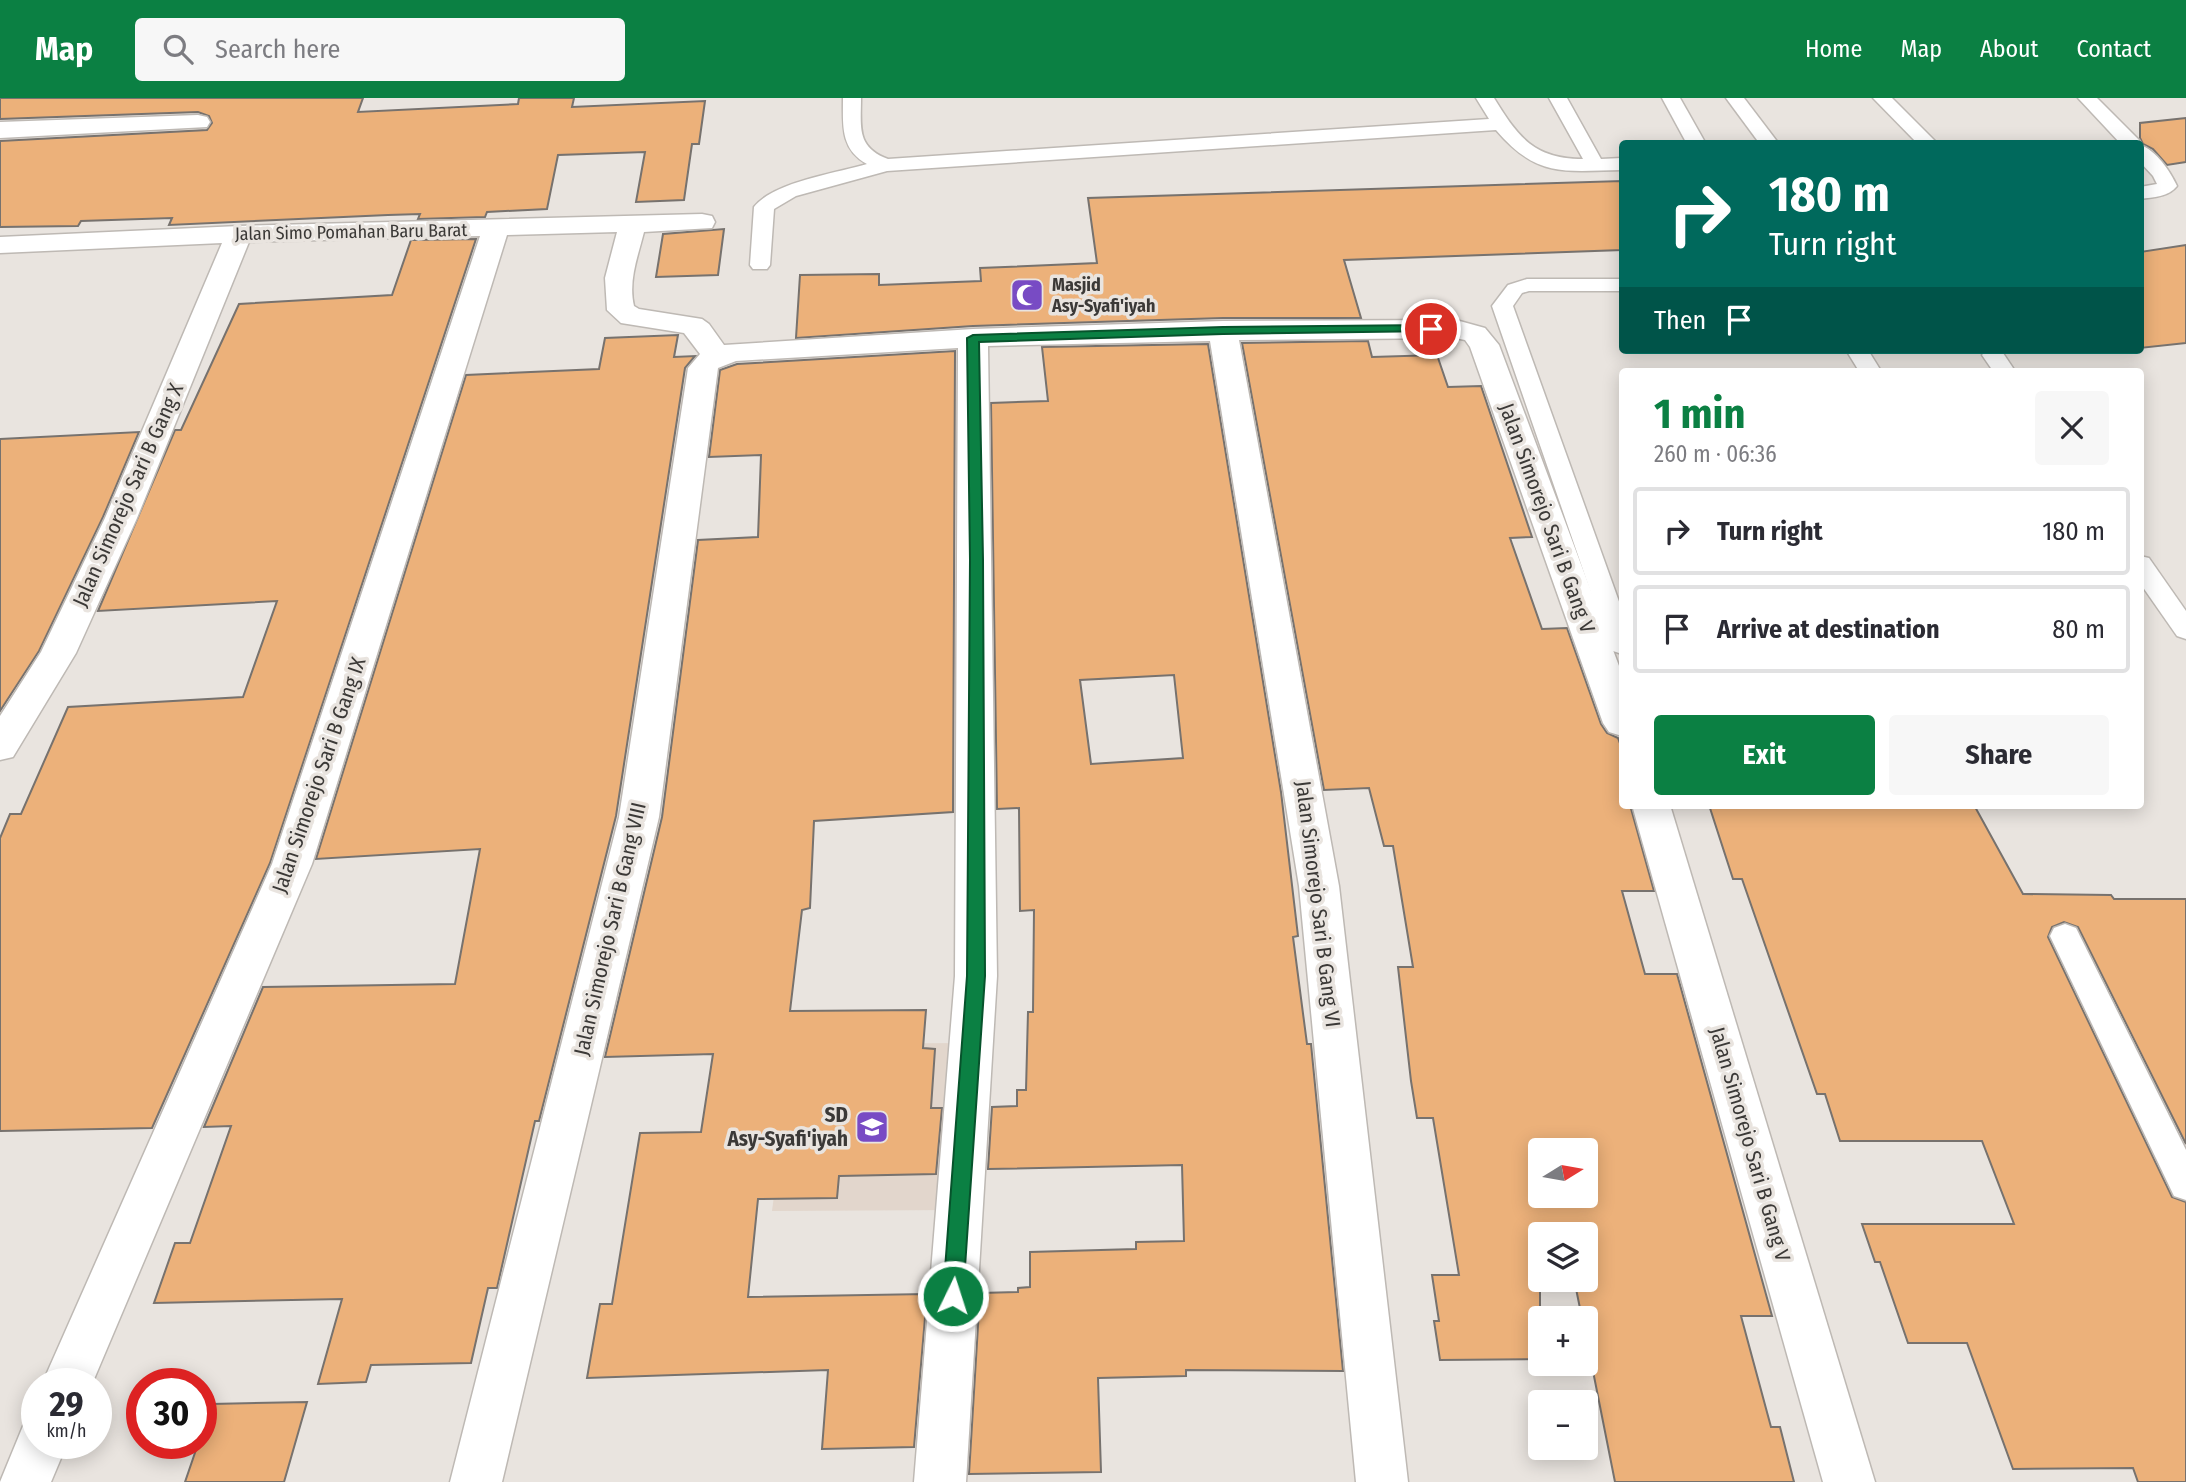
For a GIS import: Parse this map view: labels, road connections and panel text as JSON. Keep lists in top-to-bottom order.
{
  "streets": {
    "street": [
      "Jalan Simo Pomahan Baru Barat",
      "Jalan Simorejo Sari B Gang X",
      "Jalan Simorejo Sari B Gang V",
      "Jalan Simorejo Sari B Gang IX",
      "Jalan Simorejo Sari B Gang VI",
      "Jalan Simorejo Sari B Gang VIII"
    ]
  },
  "crossings": [
    ["Jalan Simo Pomahan Baru Barat", "Jalan Simorejo Sari B Gang X"],
    ["Jalan Simo Pomahan Baru Barat", "Jalan Simorejo Sari B Gang IX"],
    ["Jalan Simorejo Sari B Gang V", "Jalan Simorejo Sari B Gang VI"]
  ],
  "places": {
    "mosque": ["Masjid Asy-Syafi'iyah"],
    "school or university": ["SD Asy-Syafi'iyah"]
  },
  "north": "right",
  "page": {
    "header": "Map",
    "search": "Search here",
    "nav": [
      "Home",
      "Map",
      "About",
      "Contact"
    ],
    "turn": ["180 m", "Turn right"],
    "then": "Then",
    "heading": ["1 min", "260 m · 06:36"],
    "list": [
      {
        "name": "Turn right",
        "value": "180 m"
      },
      {
        "name": "Arrive at destination",
        "value": "80 m"
      }
    ],
    "buttons": ["Exit", "Share"],
    "map_buttons": ["+", "−"],
    "speed": "29 km/h",
    "limit": "30"
  }
}
